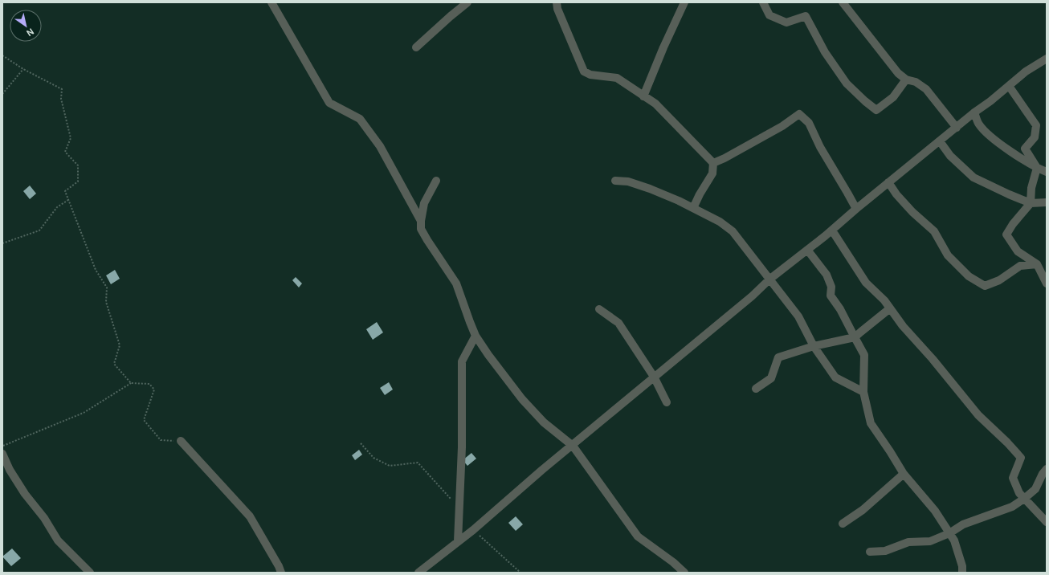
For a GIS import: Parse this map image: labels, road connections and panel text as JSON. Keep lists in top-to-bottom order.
{
  "north": "bottom right"
}
